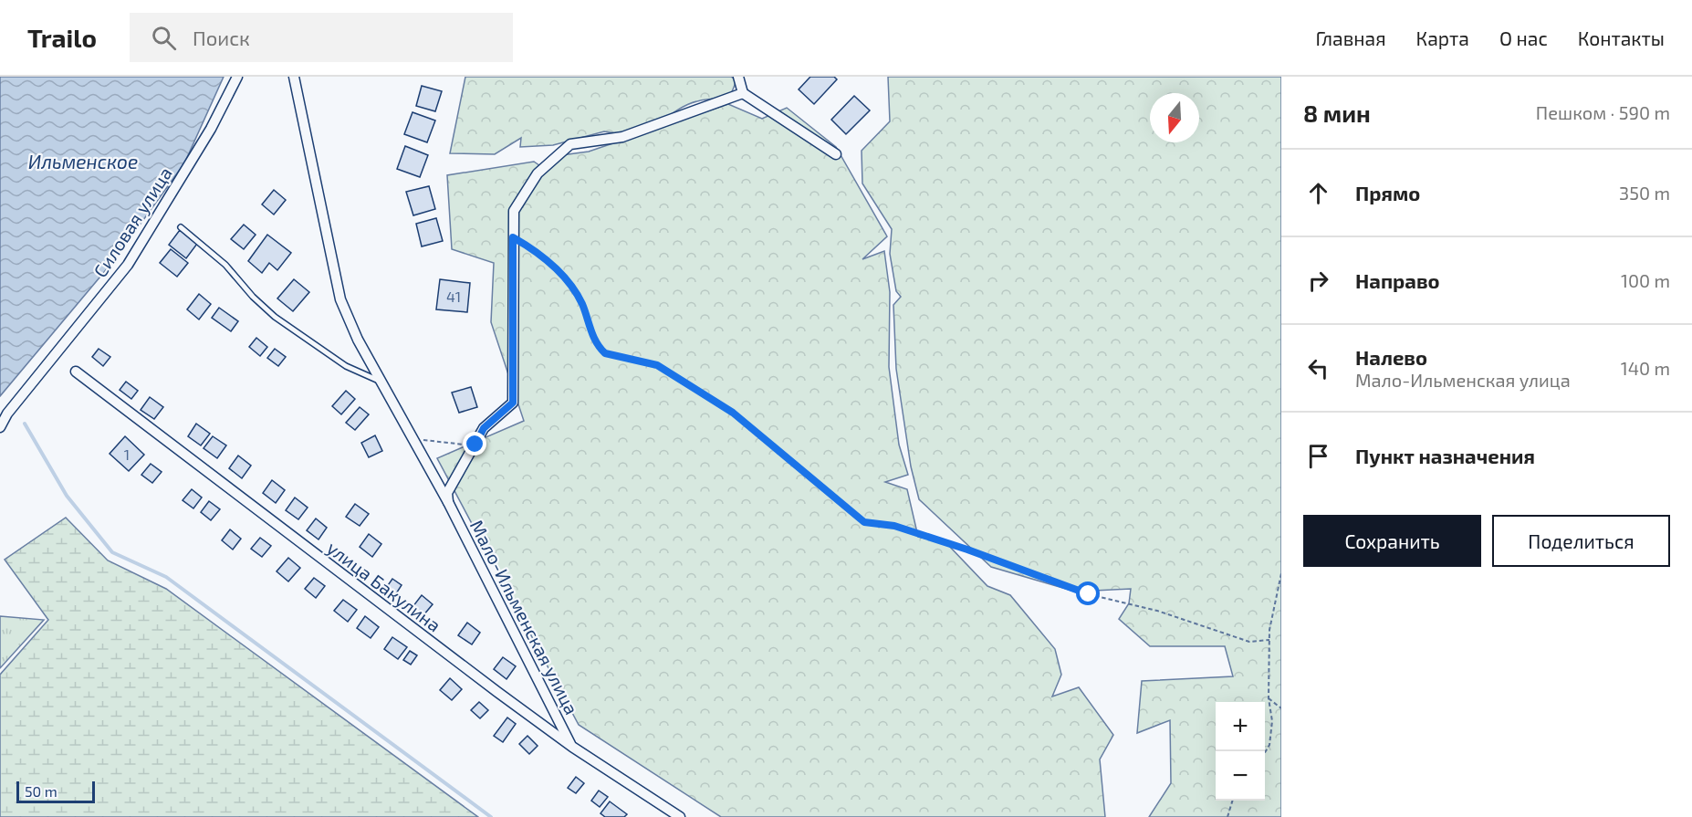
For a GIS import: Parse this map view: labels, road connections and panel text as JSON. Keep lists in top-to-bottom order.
{
  "streets": {
    "street": ["Силовая улица", "улица Бакулина", "Мало-Ильменская улица"]
  },
  "crossings": [
    ["улица Бакулина", "Мало-Ильменская улица"]
  ],
  "water": ["Ильменское"],
  "house_numbers": ["41", "1"],
  "scale_bar": "50 m",
  "north": "bottom",
  "page": {
    "header": "Trailo",
    "search": "Поиск",
    "nav": [
      "Главная",
      "Карта",
      "О нас",
      "Контакты"
    ],
    "heading": ["8 мин", "Пешком · 590 m"],
    "list": [
      ["Прямо", "350 m"],
      ["Направо", "100 m"],
      ["Налево", "Мало-Ильменская улица", "140 m"],
      "Пункт назначения"
    ],
    "buttons": ["Сохранить", "Поделиться"],
    "map_buttons": ["+", "−"],
    "scale": "50 m"
  }
}
